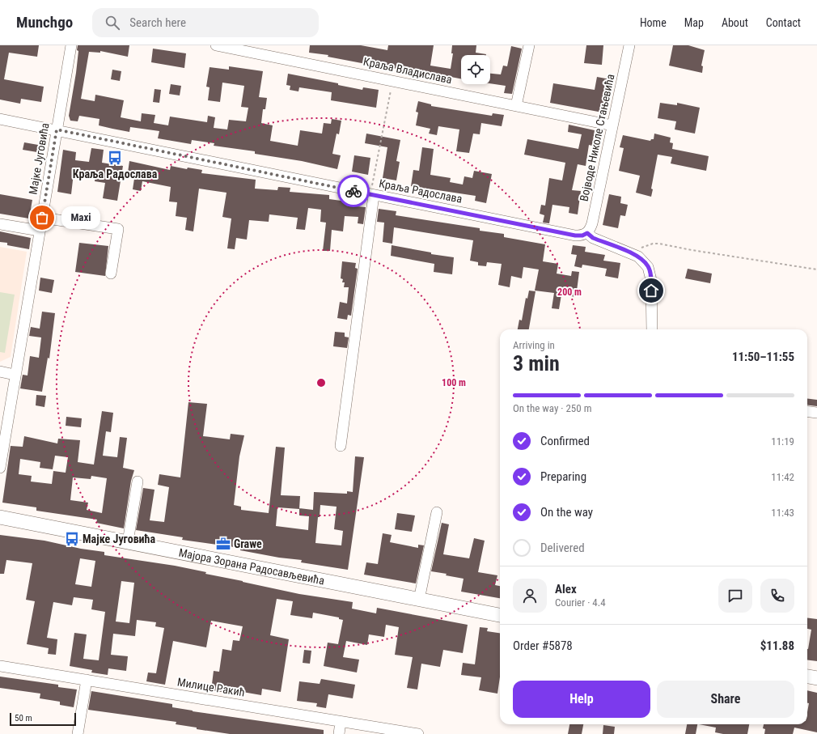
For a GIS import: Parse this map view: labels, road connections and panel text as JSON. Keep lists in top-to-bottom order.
{
  "streets": {
    "main road": ["Мајора Зорана Радосављевића"],
    "street": [
      "Краља Владислава",
      "Војводе Николе Стањевића",
      "Мајке Југовића",
      "Краља Радослава",
      "Милице Ракић"
    ]
  },
  "crossings": [
    ["Краља Владислава", "Војводе Николе Стањевића"],
    ["Војводе Николе Стањевића", "Краља Радослава"],
    ["Мајке Југовића", "Краља Радослава"]
  ],
  "places": {
    "bus stop": ["Краља Радослава", "Мајке Југовића"],
    "other": ["Maxi"],
    "office": ["Grawe"]
  },
  "scale_bar": "50 m",
  "page": {
    "header": "Munchgo",
    "search": "Search here",
    "nav": [
      "Home",
      "Map",
      "About",
      "Contact"
    ],
    "bubble": "Maxi",
    "heading": ["3 min", "Arriving in", "11:50–11:55"],
    "panel": [
      "Alex",
      "Courier · 4.4",
      "Order #5878",
      "$11.88"
    ],
    "bar": "On the way · 250 m",
    "list": [
      ["Confirmed", "11:19"],
      ["Preparing", "11:42"],
      ["On the way", "11:43"],
      "Delivered"
    ],
    "buttons": ["Help", "Share"],
    "scale": "50 m"
  },
  "rings": ["200 m", "100 m"]
}
